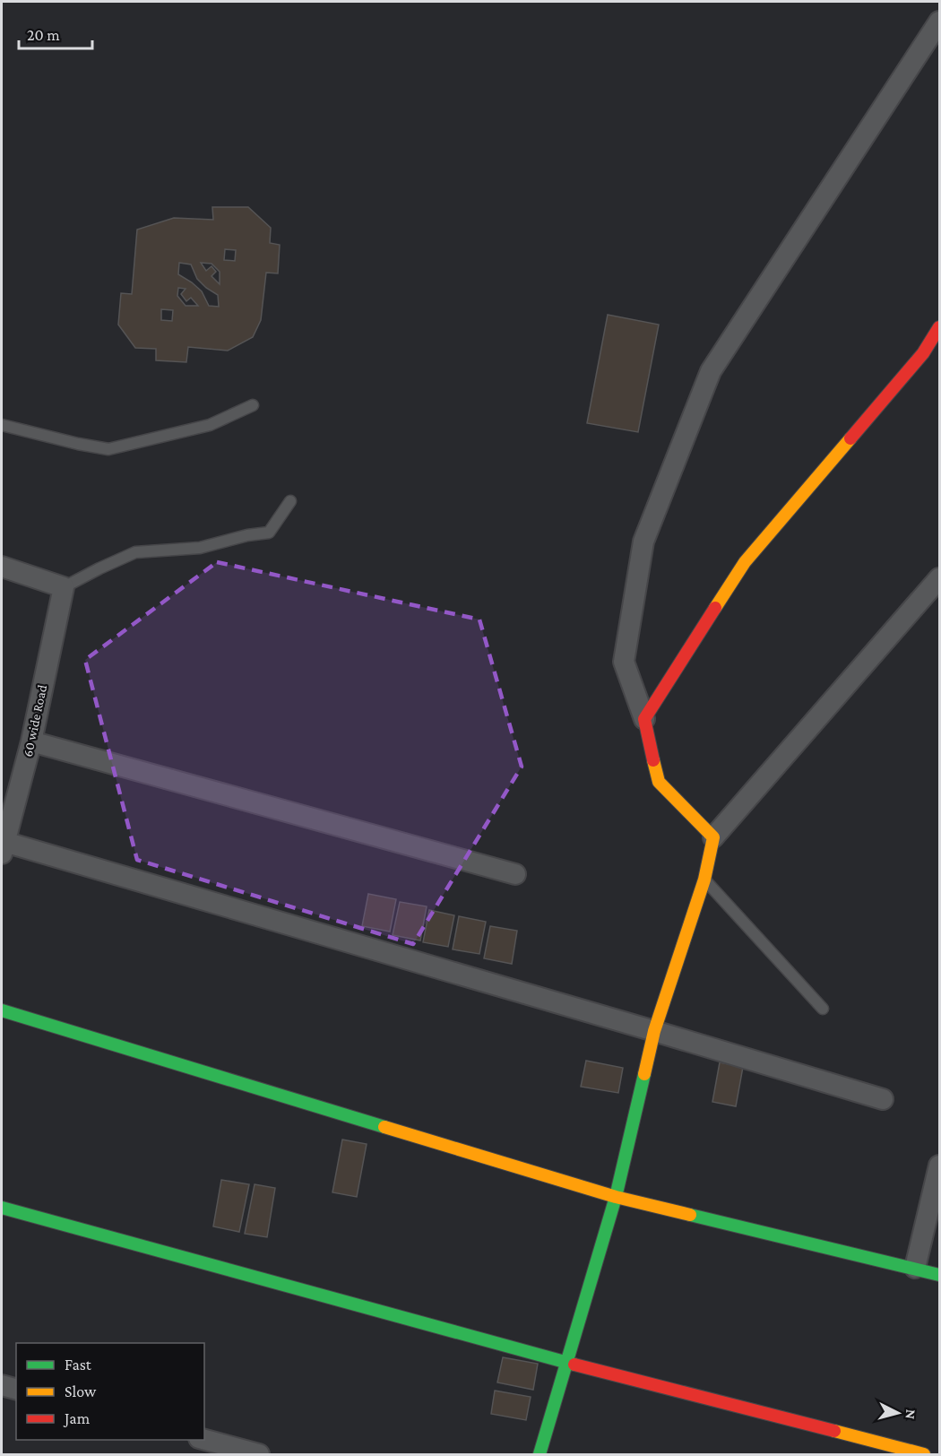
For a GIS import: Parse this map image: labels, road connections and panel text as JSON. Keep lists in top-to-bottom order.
{
  "streets": {
    "street": ["60 wide Road"]
  },
  "legend": ["Fast", "Slow", "Jam"],
  "scale_bar": "20 m",
  "north": "right"
}
